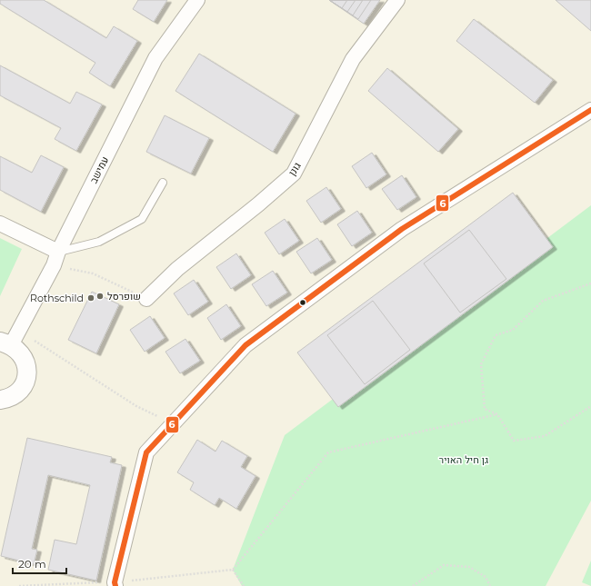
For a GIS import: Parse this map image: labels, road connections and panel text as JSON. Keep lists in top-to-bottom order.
{
  "streets": {
    "street": ["גונן", "עמישב"]
  },
  "parks": ["גן חיל האויר"],
  "places": ["שופרסל", "Rothschild"],
  "lines": ["transit line 6"],
  "scale_bar": "20 m"
}
